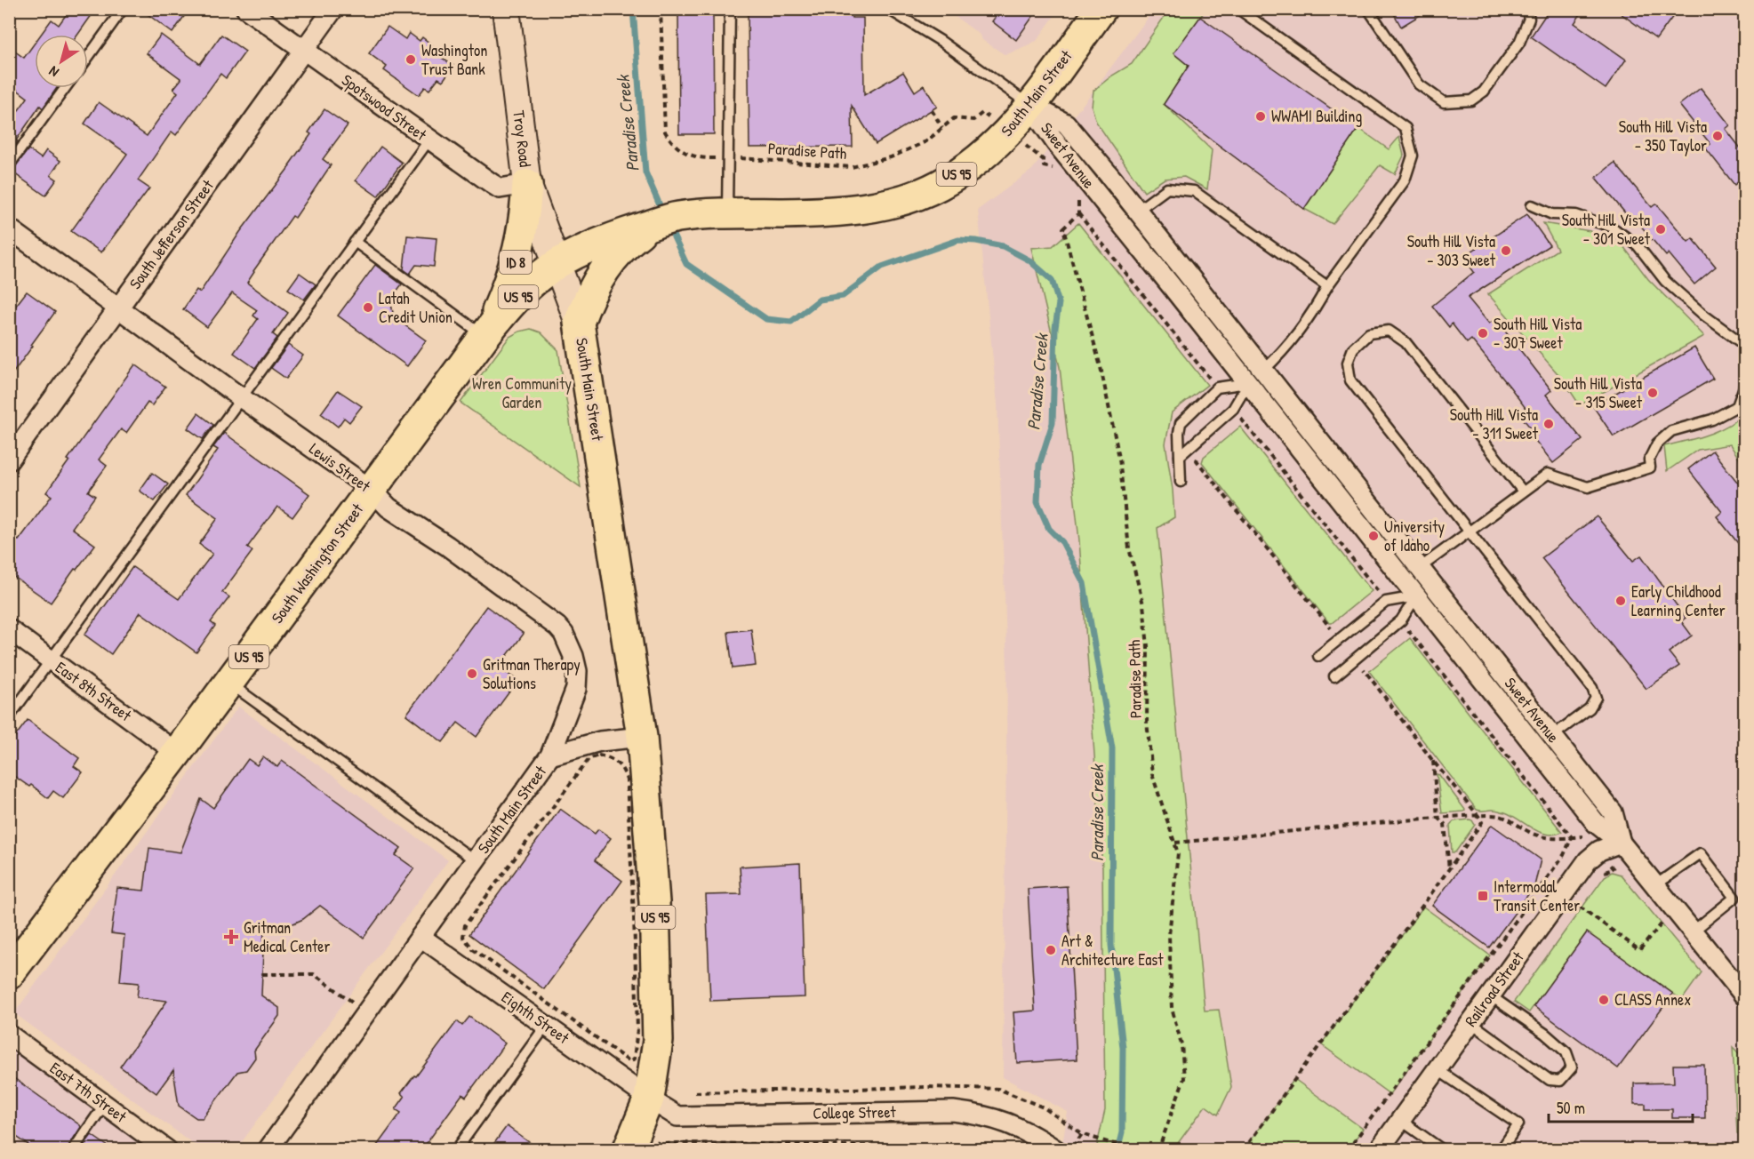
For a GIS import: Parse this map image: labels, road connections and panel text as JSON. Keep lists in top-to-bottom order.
{
  "streets": {
    "highway": [
      "South Main Street",
      "US 95",
      "ID 8",
      "South Washington Street"
    ],
    "main road": ["Troy Road"],
    "street": [
      "Spotswood Street",
      "Sweet Avenue",
      "South Jefferson Street",
      "Lewis Street",
      "East 8th Street",
      "Railroad Street",
      "Eighth Street",
      "East 7th Street",
      "College Street"
    ],
    "path": ["Paradise Path"]
  },
  "crossings": [
    ["South Main Street", "Troy Road"],
    ["South Main Street", "Paradise Path"],
    ["South Main Street", "Sweet Avenue"],
    ["South Main Street", "US 95"],
    ["South Main Street", "Lewis Street"],
    ["South Main Street", "South Washington Street"],
    ["South Main Street", "Eighth Street"],
    ["Spotswood Street", "Troy Road"],
    ["Spotswood Street", "South Jefferson Street"],
    ["Spotswood Street", "ID 8"],
    ["Troy Road", "ID 8"],
    ["Troy Road", "South Washington Street"],
    ["Sweet Avenue", "Railroad Street"],
    ["US 95", "Eighth Street"],
    ["US 95", "College Street"],
    ["South Jefferson Street", "Lewis Street"],
    ["ID 8", "South Washington Street"],
    ["Lewis Street", "South Washington Street"],
    ["South Washington Street", "East 8th Street"],
    ["Eighth Street", "College Street"]
  ],
  "water": ["Paradise Creek"],
  "parks": ["Wren Community Garden"],
  "places": {
    "other": [
      "Washington Trust Bank",
      "WWAMI Building",
      "South Hill Vista - 350 Taylor",
      "South Hill Vista - 301 Sweet",
      "South Hill Vista - 303 Sweet",
      "Latah Credit Union",
      "South Hill Vista - 307 Sweet",
      "South Hill Vista - 315 Sweet",
      "South Hill Vista - 311 Sweet",
      "University of Idaho",
      "Early Childhood Learning Center",
      "Gritman Therapy Solutions",
      "Art & Architecture East",
      "CLASS Annex"
    ],
    "transit": ["Intermodal Transit Center"],
    "health": ["Gritman Medical Center"]
  },
  "scale_bar": "50 m",
  "north": "bottom left"
}
